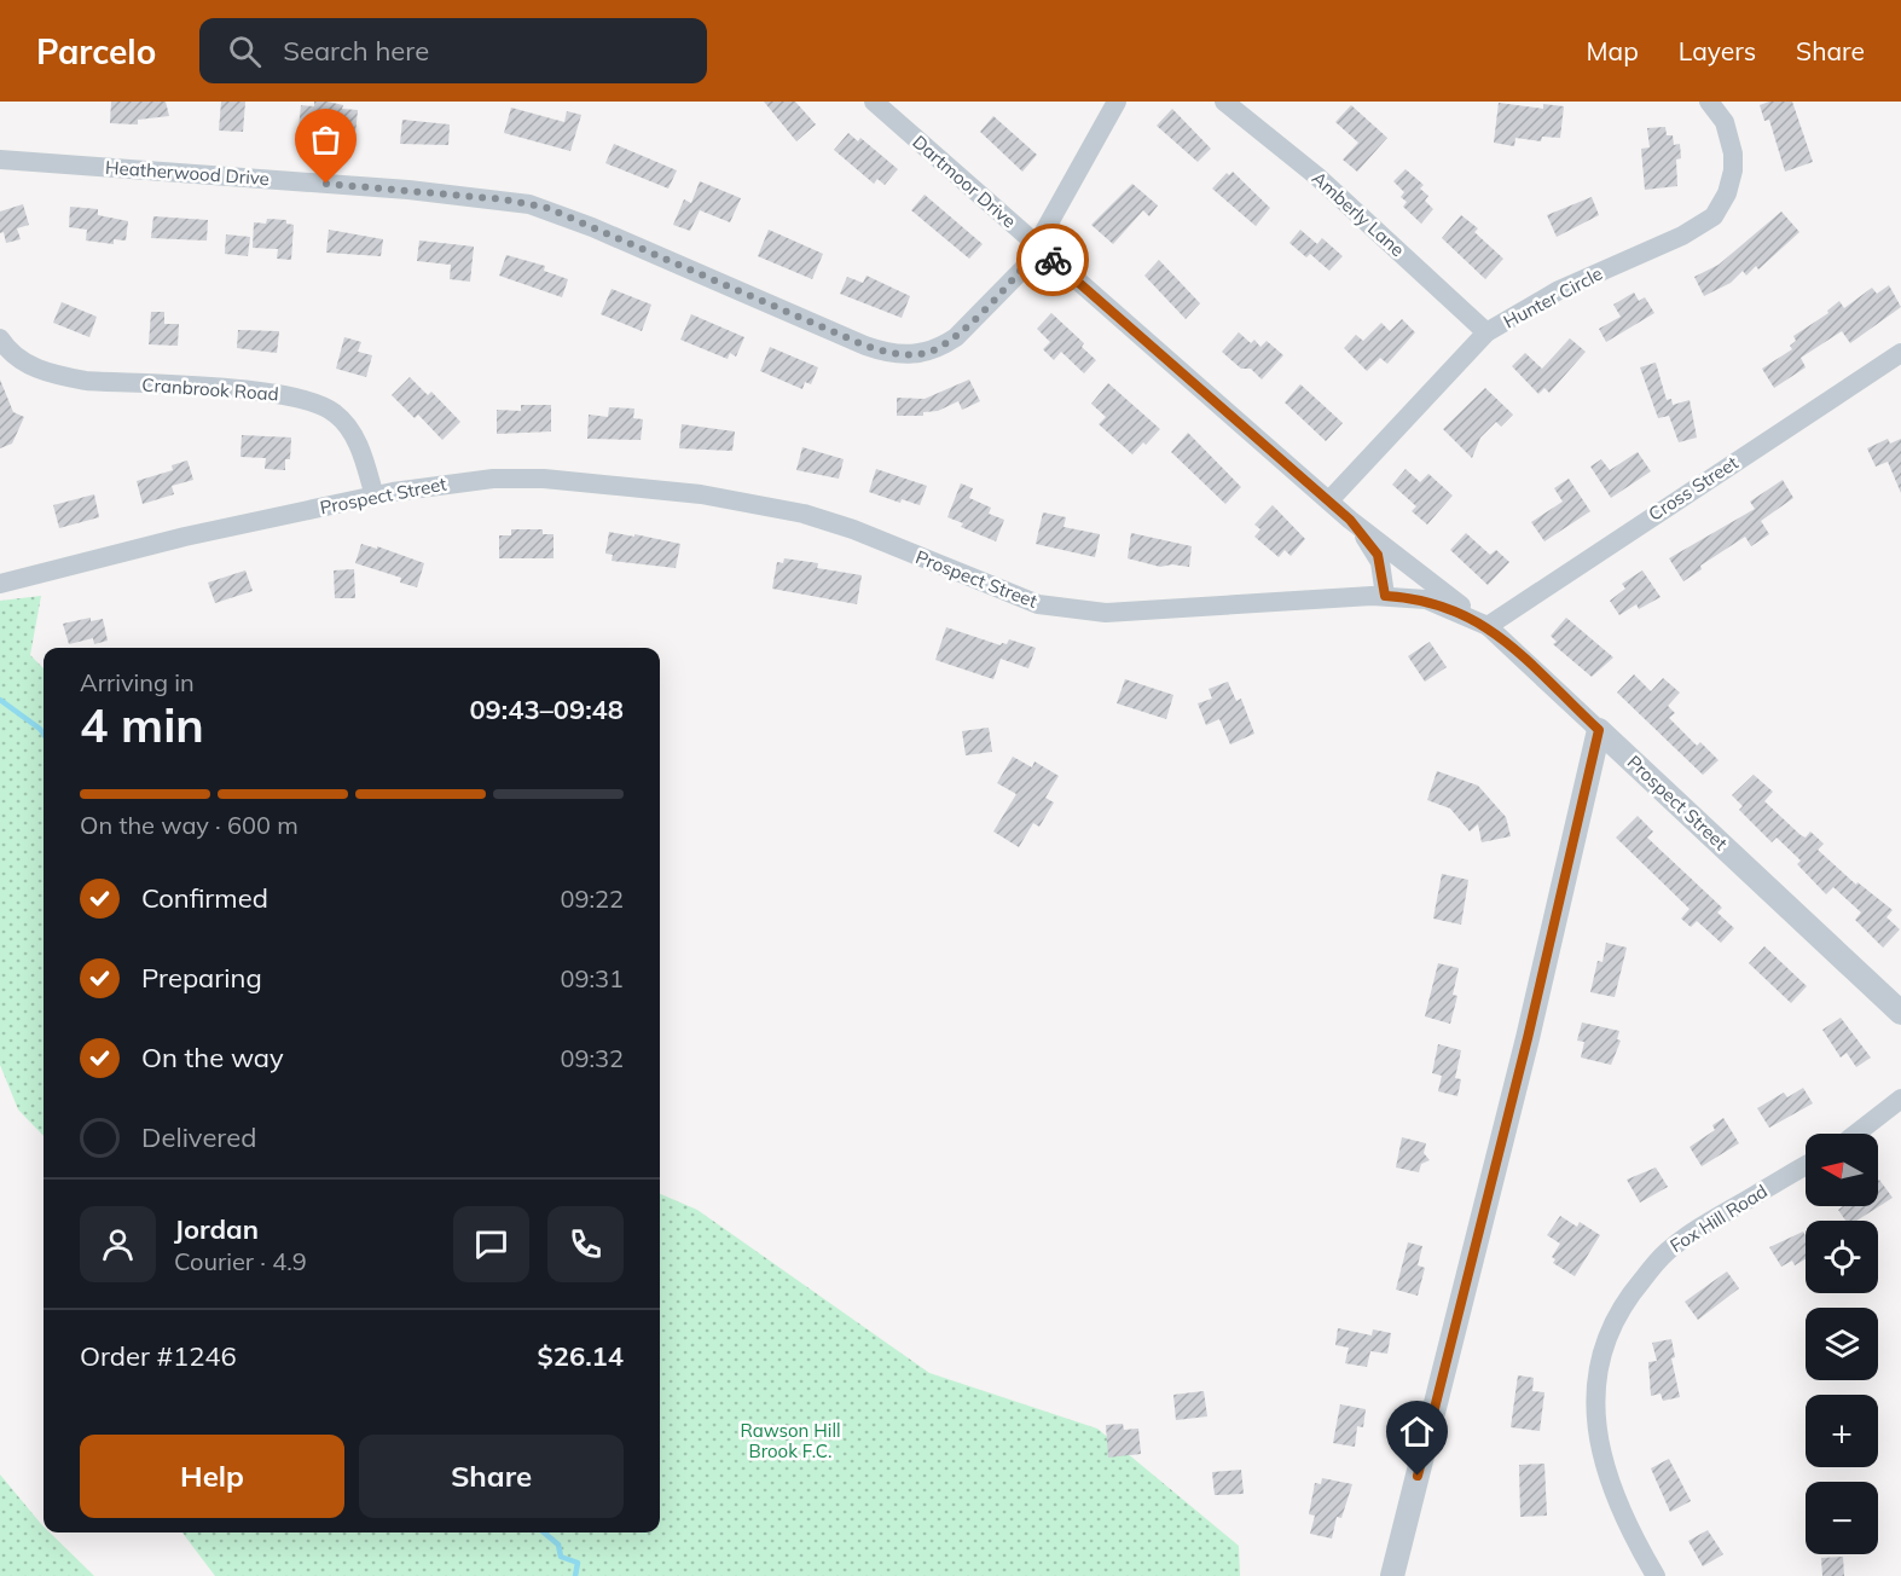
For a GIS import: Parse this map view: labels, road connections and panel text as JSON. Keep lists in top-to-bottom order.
{
  "streets": {
    "street": [
      "Heatherwood Drive",
      "Dartmoor Drive",
      "Amberly Lane",
      "Hunter Circle",
      "Cranbrook Road",
      "Cross Street",
      "Prospect Street",
      "Fox Hill Road"
    ]
  },
  "crossings": [
    ["Heatherwood Drive", "Dartmoor Drive"],
    ["Dartmoor Drive", "Hunter Circle"],
    ["Dartmoor Drive", "Cross Street"],
    ["Dartmoor Drive", "Prospect Street"],
    ["Amberly Lane", "Hunter Circle"],
    ["Cranbrook Road", "Prospect Street"],
    ["Cross Street", "Prospect Street"]
  ],
  "parks": ["Rawson Hill Brook F.C."],
  "north": "left",
  "page": {
    "header": "Parcelo",
    "search": "Search here",
    "nav": ["Map", "Layers", "Share"],
    "heading": ["4 min", "Arriving in", "09:43–09:48"],
    "panel": [
      "Jordan",
      "Courier · 4.9",
      "Order #1246",
      "$26.14"
    ],
    "bar": "On the way · 600 m",
    "list": [
      ["Confirmed", "09:22"],
      ["Preparing", "09:31"],
      ["On the way", "09:32"],
      "Delivered"
    ],
    "map_buttons": ["+", "−"],
    "buttons": ["Help", "Share"]
  }
}
